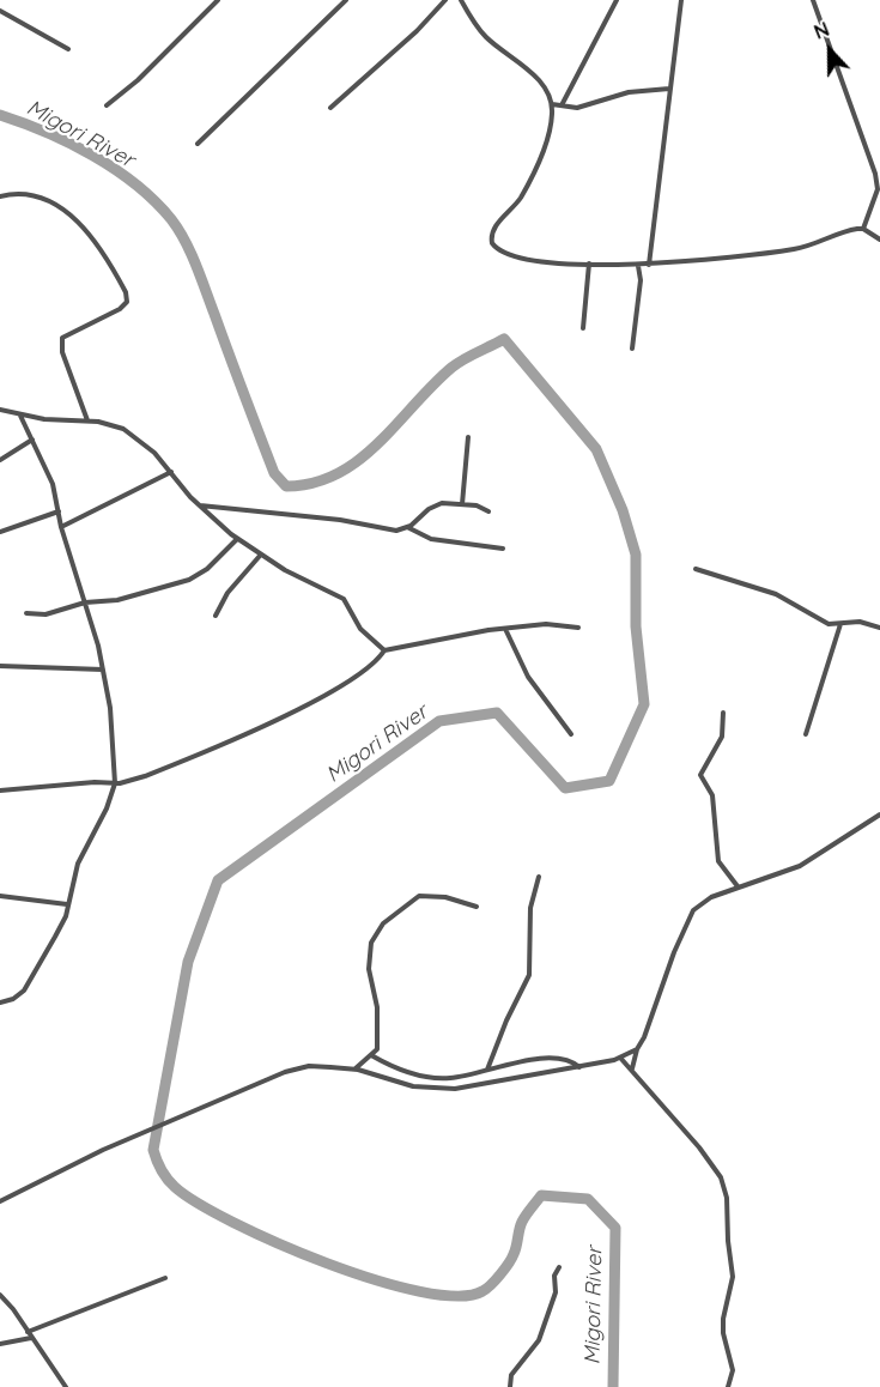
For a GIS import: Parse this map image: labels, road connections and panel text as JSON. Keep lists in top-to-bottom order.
{
  "water": ["Migori River"],
  "north": "top"
}
